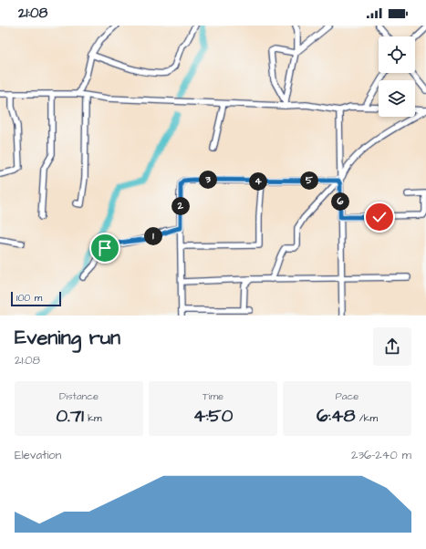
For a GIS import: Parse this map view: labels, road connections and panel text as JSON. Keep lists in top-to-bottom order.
{
  "scale_bar": "100 m",
  "page": {
    "status": "21:08",
    "pins": [
      "3",
      "5",
      "4",
      "6",
      "2",
      "1"
    ],
    "scale": "100 m",
    "heading": ["Evening run", "21:08"],
    "stats": [
      ["Distance", "0.71 km"],
      ["Time", "4:50"],
      ["Pace", "6:48 /km"]
    ],
    "chart": ["Elevation", "236–240 m"]
  }
}
